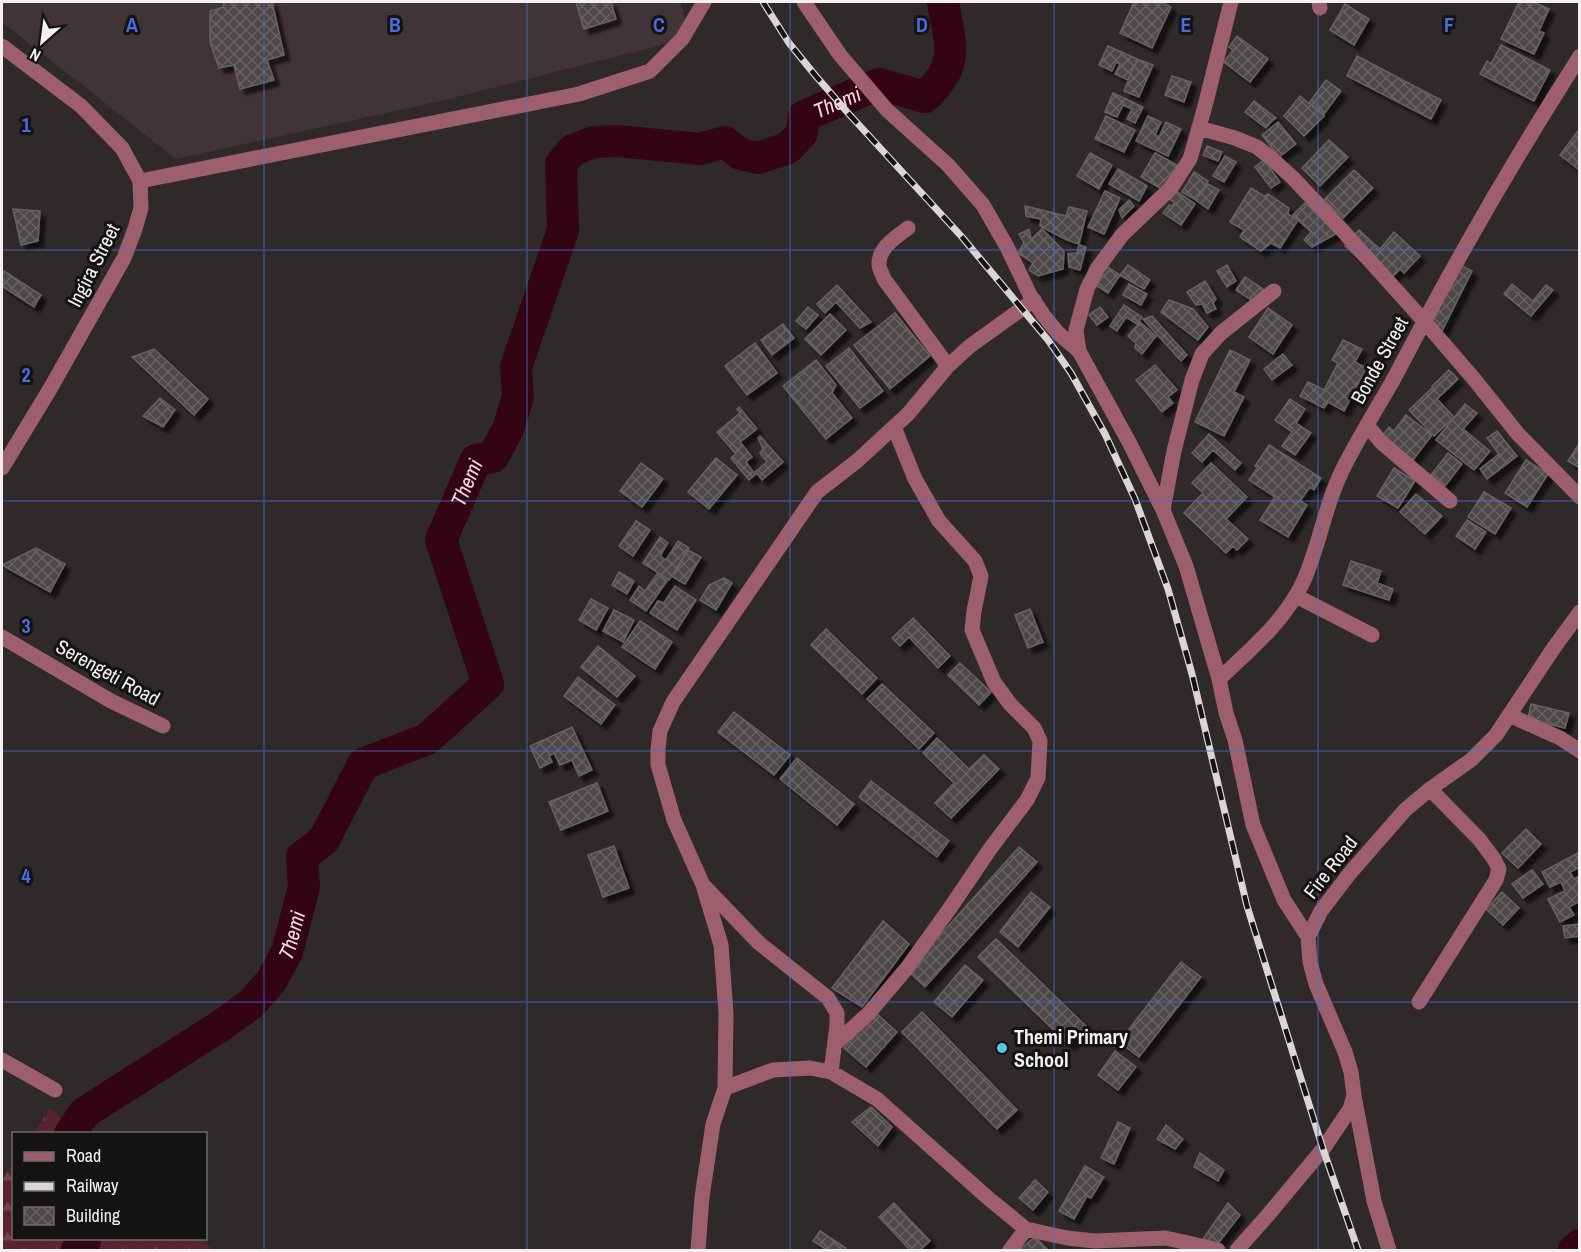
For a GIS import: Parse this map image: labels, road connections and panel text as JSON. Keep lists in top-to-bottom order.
{
  "streets": {
    "street": [
      "Ingira Street",
      "Bonde Street",
      "Serengeti Road",
      "Fire Road"
    ]
  },
  "water": ["Themi"],
  "places": ["Themi Primary School"],
  "legend": ["Road", "Railway", "Building"],
  "north": "bottom left",
  "grid": {
    "columns": [
      "A",
      "B",
      "C",
      "D",
      "E",
      "F"
    ],
    "rows": [
      "1",
      "2",
      "3",
      "4"
    ]
  }
}
